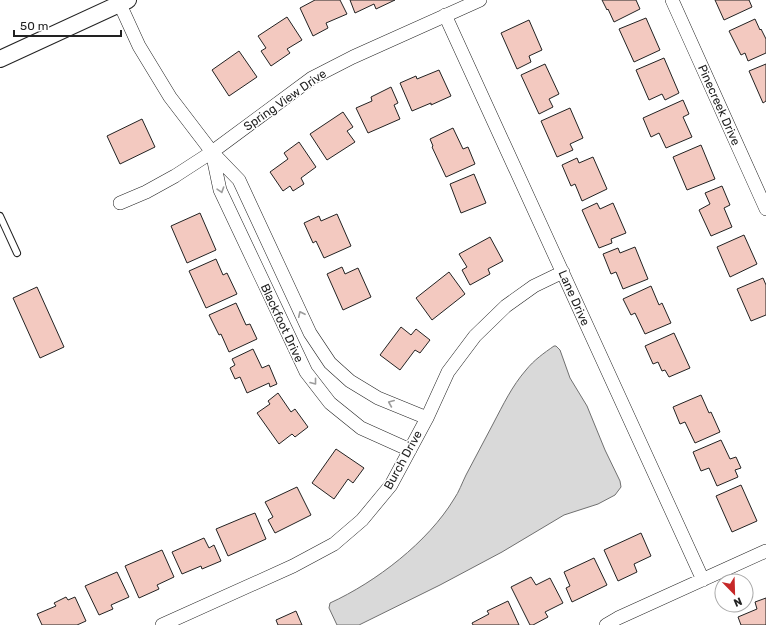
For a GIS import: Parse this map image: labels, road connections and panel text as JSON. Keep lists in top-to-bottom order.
{
  "streets": {
    "street": [
      "Spring View Drive",
      "Pinecreek Drive",
      "Lane Drive",
      "Blackfoot Drive",
      "Burch Drive"
    ]
  },
  "crossings": [
    ["Spring View Drive", "Lane Drive"],
    ["Spring View Drive", "Blackfoot Drive"],
    ["Lane Drive", "Burch Drive"],
    ["Blackfoot Drive", "Burch Drive"]
  ],
  "scale_bar": "50 m",
  "north": "bottom right"
}
